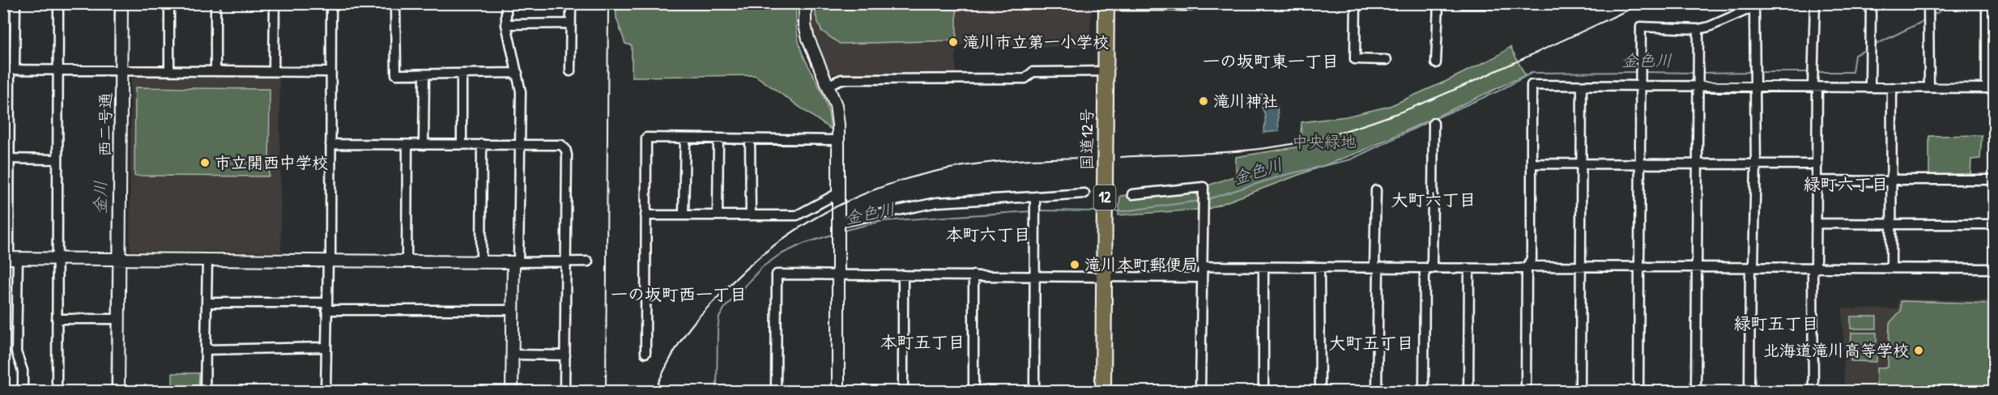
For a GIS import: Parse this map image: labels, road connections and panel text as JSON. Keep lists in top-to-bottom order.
{
  "streets": {
    "highway": ["国道12号", "12"],
    "street": ["西二号通"]
  },
  "districts": [
    "一の坂町東一丁目",
    "緑町六丁目",
    "大町六丁目",
    "本町六丁目",
    "一の坂町西一丁目",
    "緑町五丁目",
    "本町五丁目",
    "大町五丁目"
  ],
  "water": ["金色川", "金川"],
  "parks": ["中央緑地"],
  "places": [
    "滝川市立第一小学校",
    "滝川神社",
    "市立開西中学校",
    "滝川本町郵便局",
    "北海道滝川高等学校"
  ]
}
